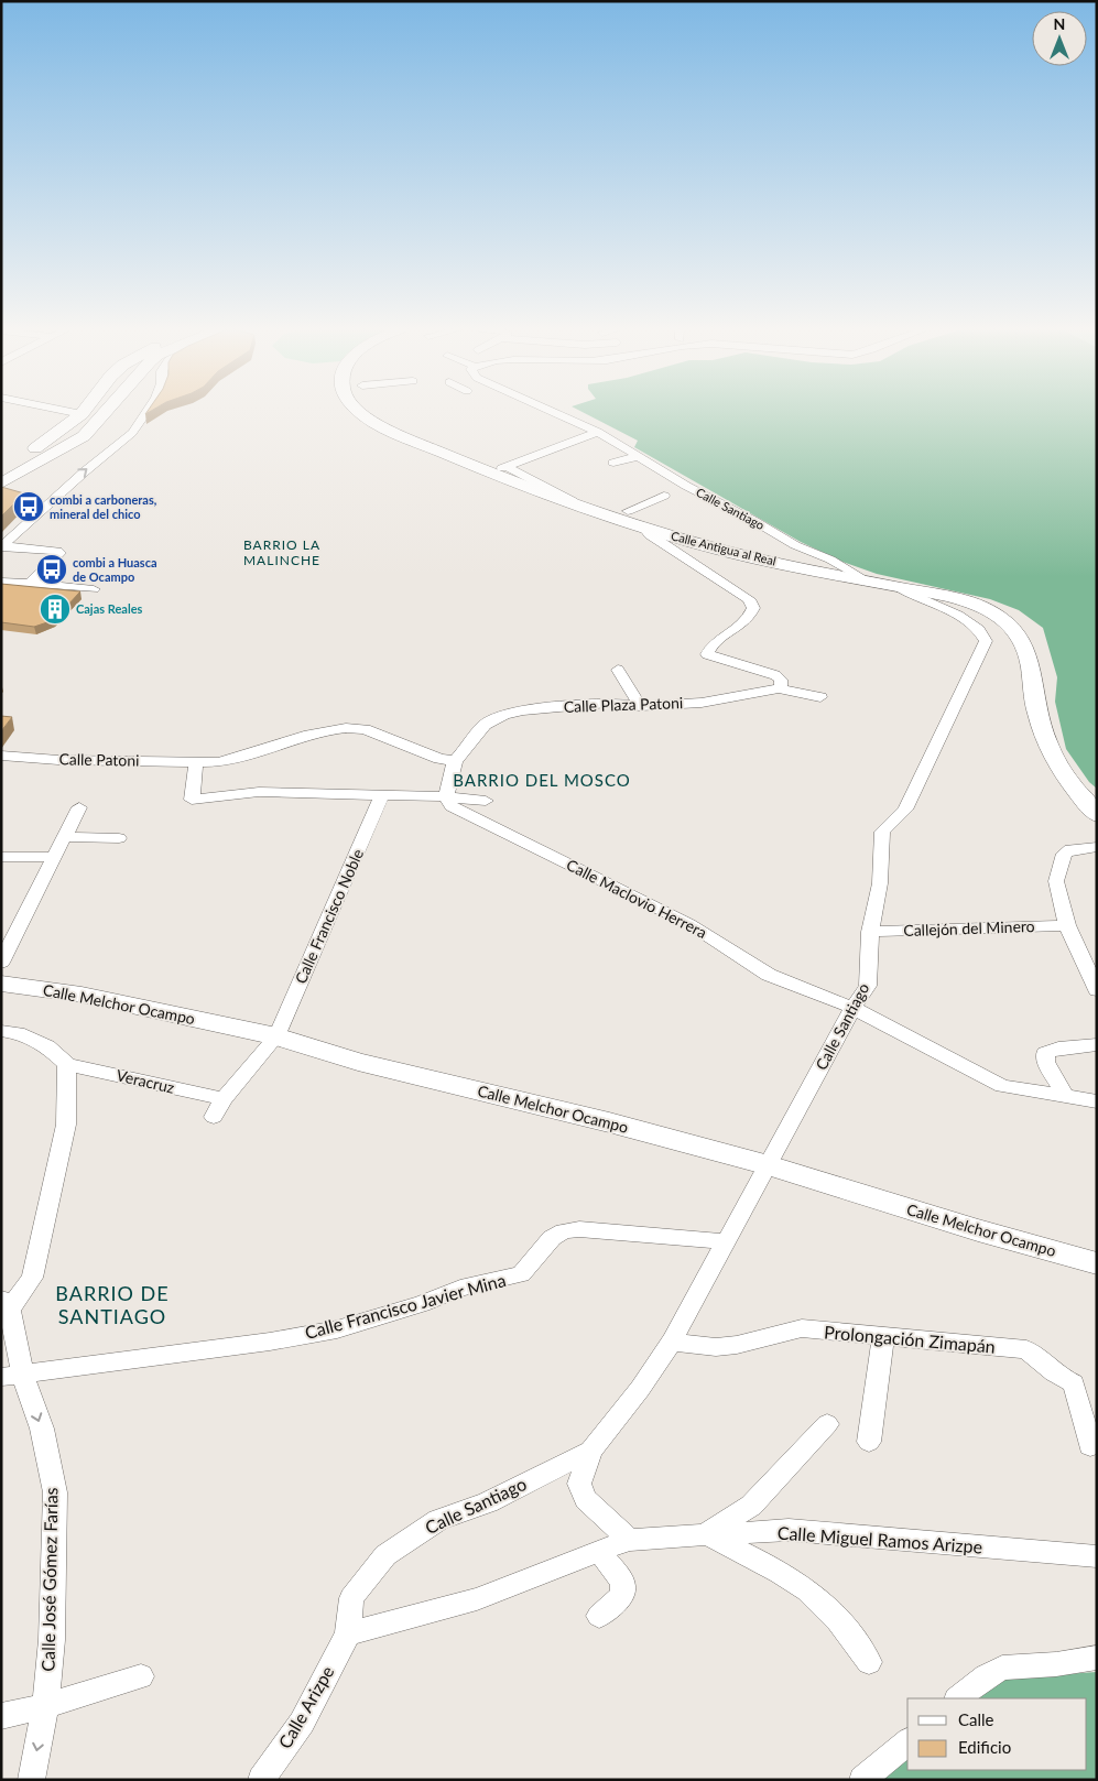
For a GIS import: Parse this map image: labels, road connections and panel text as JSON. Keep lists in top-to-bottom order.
{
  "streets": {
    "main road": ["Calle Antigua al Real", "Calle Melchor Ocampo"],
    "street": [
      "Calle Santiago",
      "Calle Plaza Patoni",
      "Calle Patoni",
      "Calle Maclovio Herrera",
      "Calle Francisco Noble",
      "Callejón del Minero",
      "Veracruz",
      "Calle Francisco Javier Mina",
      "Prolongación Zimapán",
      "Calle Miguel Ramos Arizpe",
      "Calle José Gómez Farías",
      "Calle Arizpe"
    ]
  },
  "crossings": [
    ["Calle Santiago", "Calle Antigua al Real"],
    ["Calle Santiago", "Calle Maclovio Herrera"],
    ["Calle Santiago", "Callejón del Minero"],
    ["Calle Santiago", "Calle Melchor Ocampo"],
    ["Calle Santiago", "Calle Francisco Javier Mina"],
    ["Calle Santiago", "Prolongación Zimapán"],
    ["Calle Santiago", "Calle Miguel Ramos Arizpe"],
    ["Calle Santiago", "Calle Arizpe"],
    ["Calle Plaza Patoni", "Calle Patoni"],
    ["Calle Plaza Patoni", "Calle Maclovio Herrera"],
    ["Calle Francisco Noble", "Calle Melchor Ocampo"],
    ["Calle Francisco Noble", "Veracruz"],
    ["Veracruz", "Calle José Gómez Farías"],
    ["Calle Francisco Javier Mina", "Calle José Gómez Farías"],
    ["Calle Miguel Ramos Arizpe", "Calle Arizpe"]
  ],
  "one_way": ["Calle José Gómez Farías"],
  "districts": ["BARRIO LA MALINCHE", "BARRIO DEL MOSCO", "BARRIO DE SANTIAGO"],
  "places": {
    "bus stop": ["combi a carboneras, mineral del chico", "combi a Huasca de Ocampo"],
    "building": ["Cajas Reales"]
  },
  "legend": ["Calle", "Edificio"],
  "north": "top"
}
